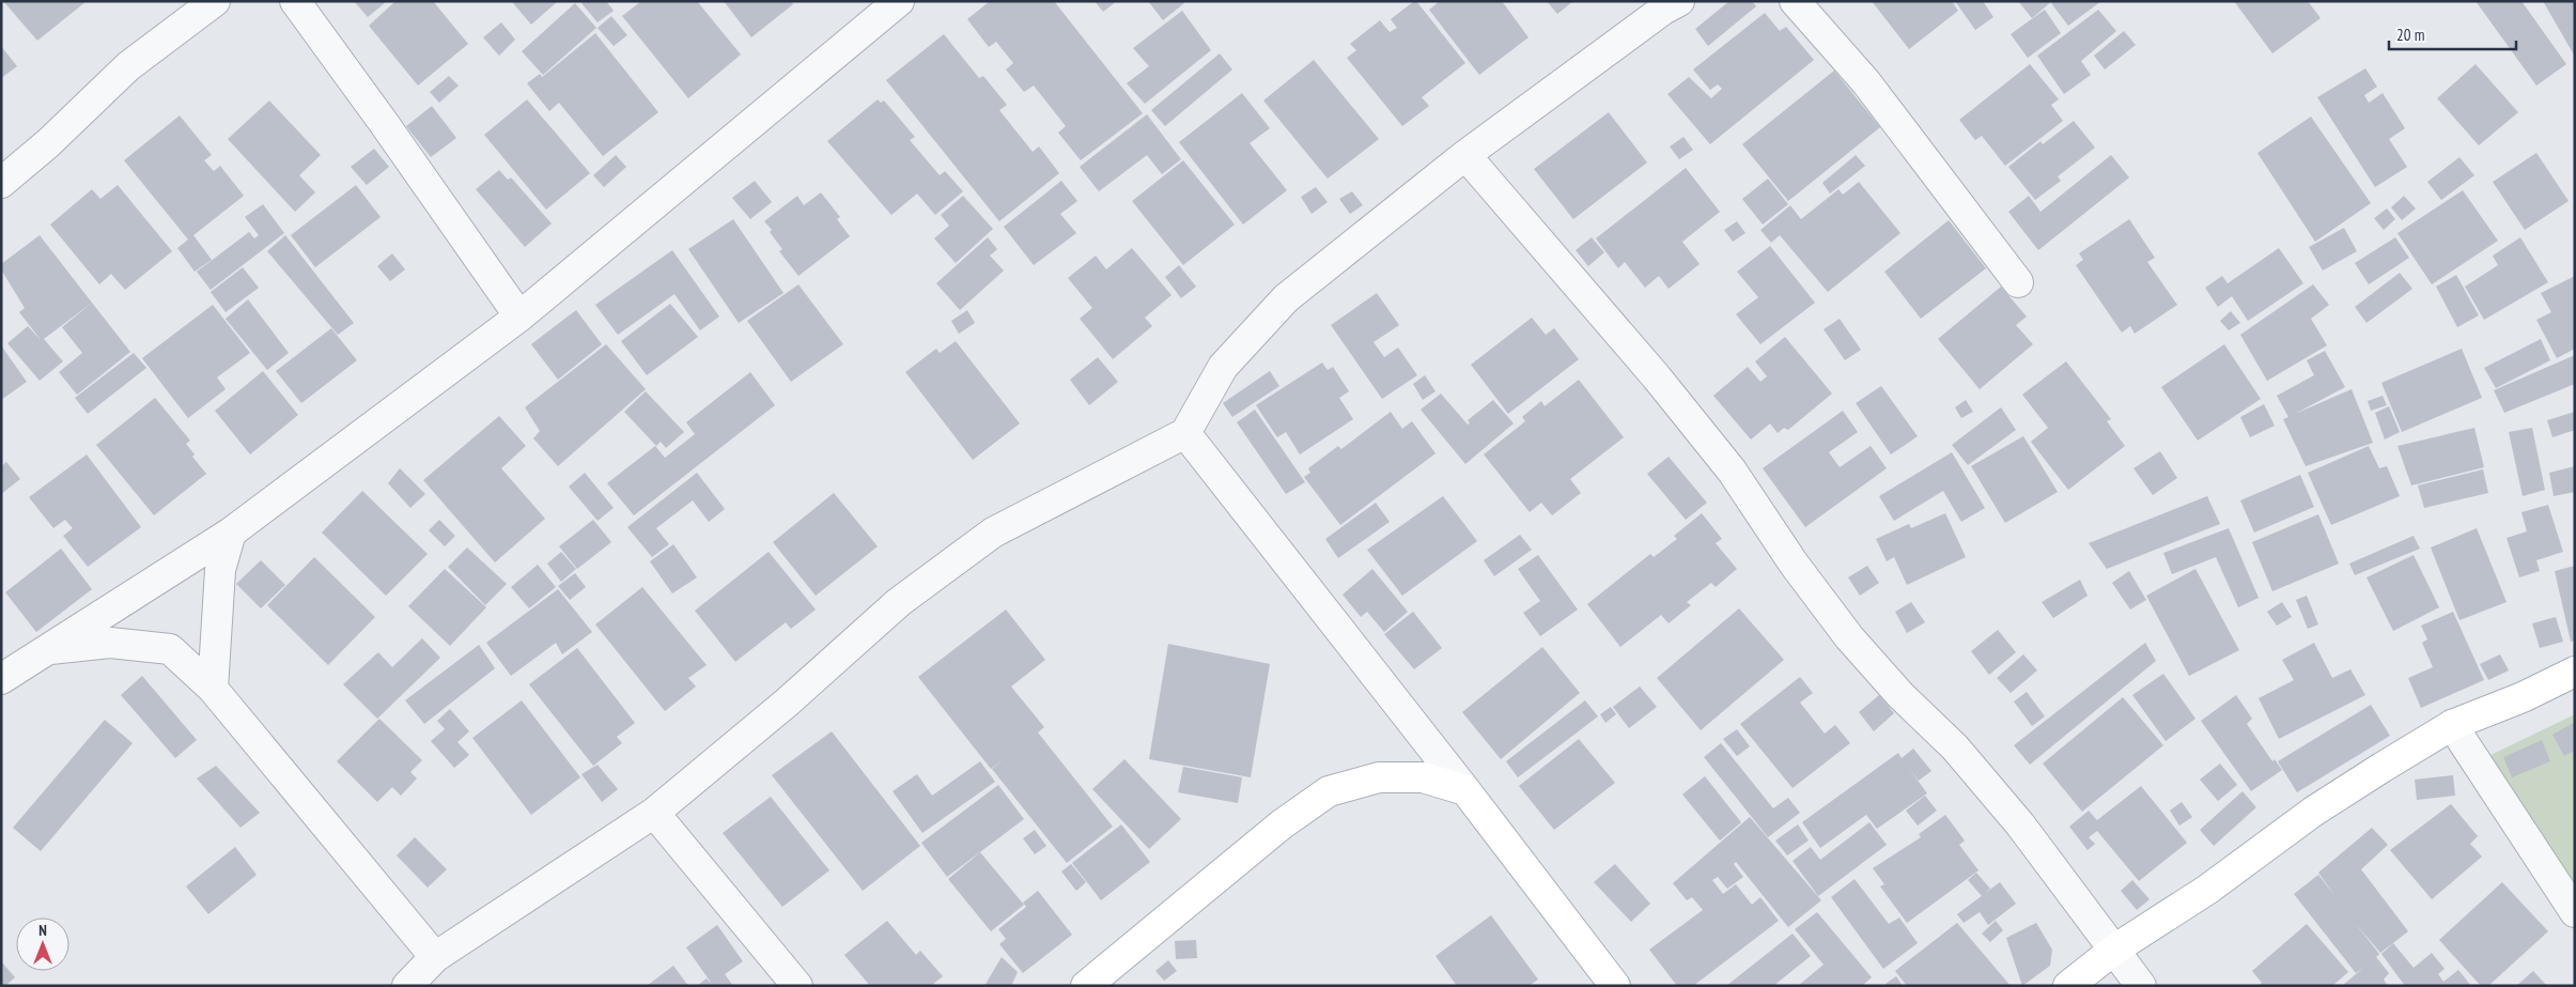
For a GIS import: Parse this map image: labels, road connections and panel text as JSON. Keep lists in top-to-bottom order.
{
  "scale_bar": "20 m",
  "north": "top"
}
